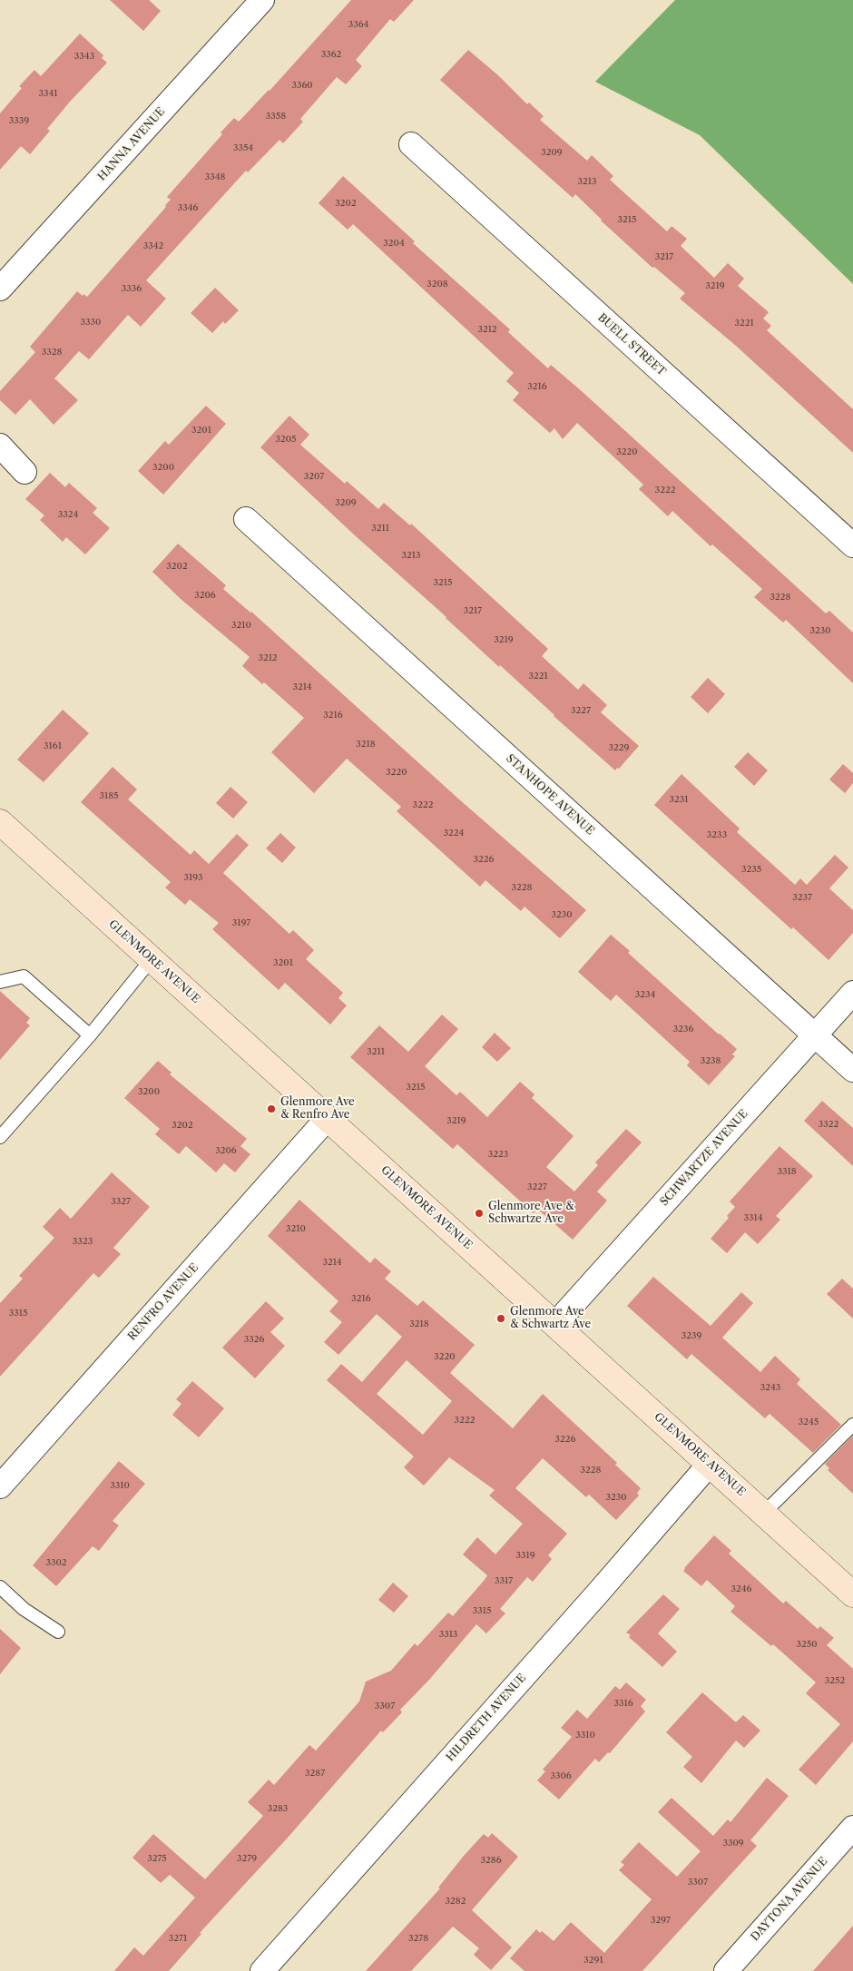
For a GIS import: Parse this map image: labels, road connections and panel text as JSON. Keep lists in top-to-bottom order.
{
  "streets": {
    "street": [
      "HANNA AVENUE",
      "BUELL STREET",
      "STANHOPE AVENUE",
      "GLENMORE AVENUE",
      "SCHWARTZE AVENUE",
      "RENFRO AVENUE",
      "HILDRETH AVENUE",
      "DAYTONA AVENUE"
    ]
  },
  "crossings": [
    ["STANHOPE AVENUE", "SCHWARTZE AVENUE"],
    ["GLENMORE AVENUE", "SCHWARTZE AVENUE"],
    ["GLENMORE AVENUE", "RENFRO AVENUE"],
    ["GLENMORE AVENUE", "HILDRETH AVENUE"]
  ],
  "places": ["Glenmore Ave & Renfro Ave", "Glenmore Ave & Schwartze Ave", "Glenmore Ave & Schwartz Ave"],
  "house_numbers": [
    "3364",
    "3362",
    "3343",
    "3360",
    "3341",
    "3358",
    "3339",
    "3354",
    "3209",
    "3348",
    "3213",
    "3202",
    "3346",
    "3215",
    "3204",
    "3342",
    "3217",
    "3208",
    "3219",
    "3336",
    "3330",
    "3221",
    "3212",
    "3328",
    "3216",
    "3201",
    "3205",
    "3220",
    "3200",
    "3207",
    "3222",
    "3209",
    "3324",
    "3211",
    "3213",
    "3202",
    "3215",
    "3206",
    "3228",
    "3217",
    "3210",
    "3230",
    "3219",
    "3212",
    "3221",
    "3214",
    "3227",
    "3216",
    "3218",
    "3161",
    "3229",
    "3220",
    "3185",
    "3231",
    "3222",
    "3224",
    "3233",
    "3226",
    "3235",
    "3193",
    "3228",
    "3237",
    "3230",
    "3197",
    "3201",
    "3234",
    "3236",
    "3211",
    "3238",
    "3215",
    "3200",
    "3219",
    "3322",
    "3202",
    "3206",
    "3223",
    "3318",
    "3227",
    "3327",
    "3314",
    "3210",
    "3323",
    "3214",
    "3216",
    "3315",
    "3218",
    "3239",
    "3326",
    "3220",
    "3243",
    "3222",
    "3245",
    "3226",
    "3228",
    "3310",
    "3230",
    "3319",
    "3302",
    "3317",
    "3246",
    "3315",
    "3313",
    "3250",
    "3252",
    "3316",
    "3307",
    "3310",
    "3287",
    "3306",
    "3283",
    "3309",
    "3275",
    "3279",
    "3286",
    "3307",
    "3282",
    "3297",
    "3271",
    "3278",
    "3291"
  ]
}
